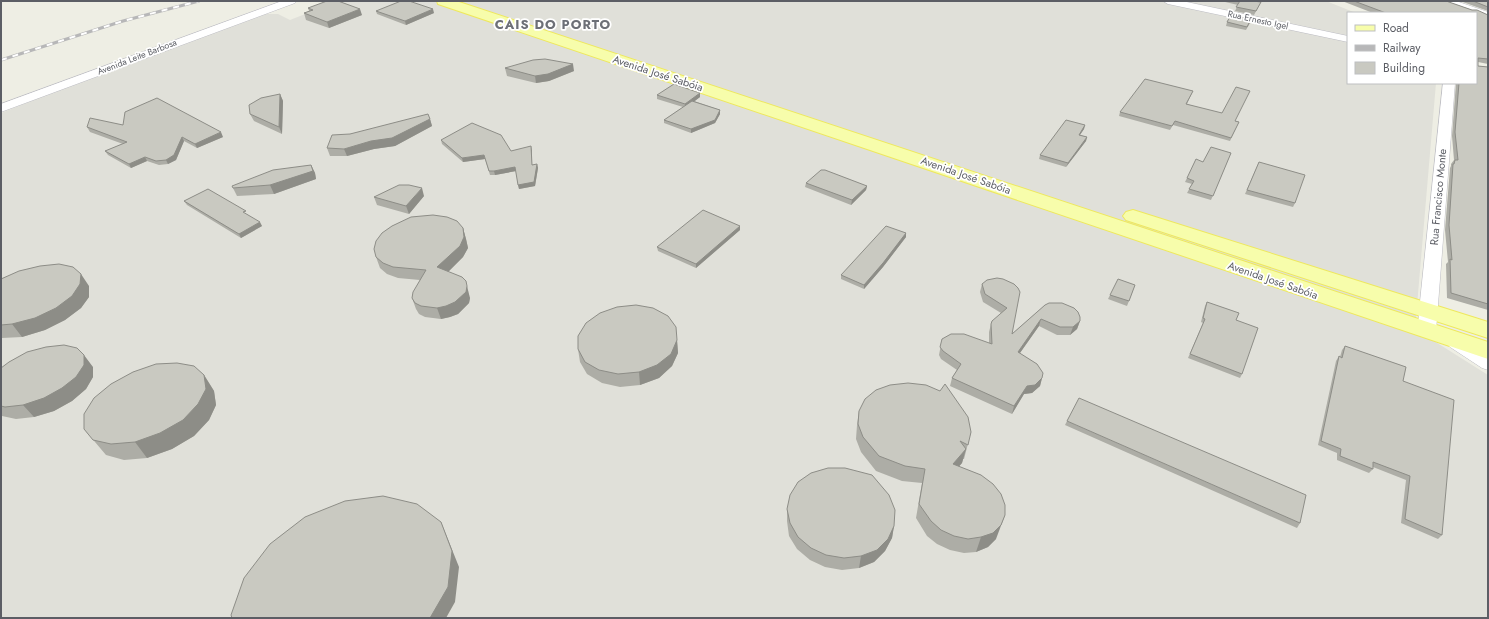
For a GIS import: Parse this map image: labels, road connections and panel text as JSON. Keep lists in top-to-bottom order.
{
  "streets": {
    "main road": ["Avenida José Sabóia"],
    "street": ["Rua Ernesto Igel", "Avenida Leite Barbosa", "Rua Francisco Monte"]
  },
  "crossings": [
    ["Avenida José Sabóia", "Rua Francisco Monte"]
  ],
  "districts": ["CAIS DO PORTO"],
  "legend": ["Road", "Railway", "Building"]
}
